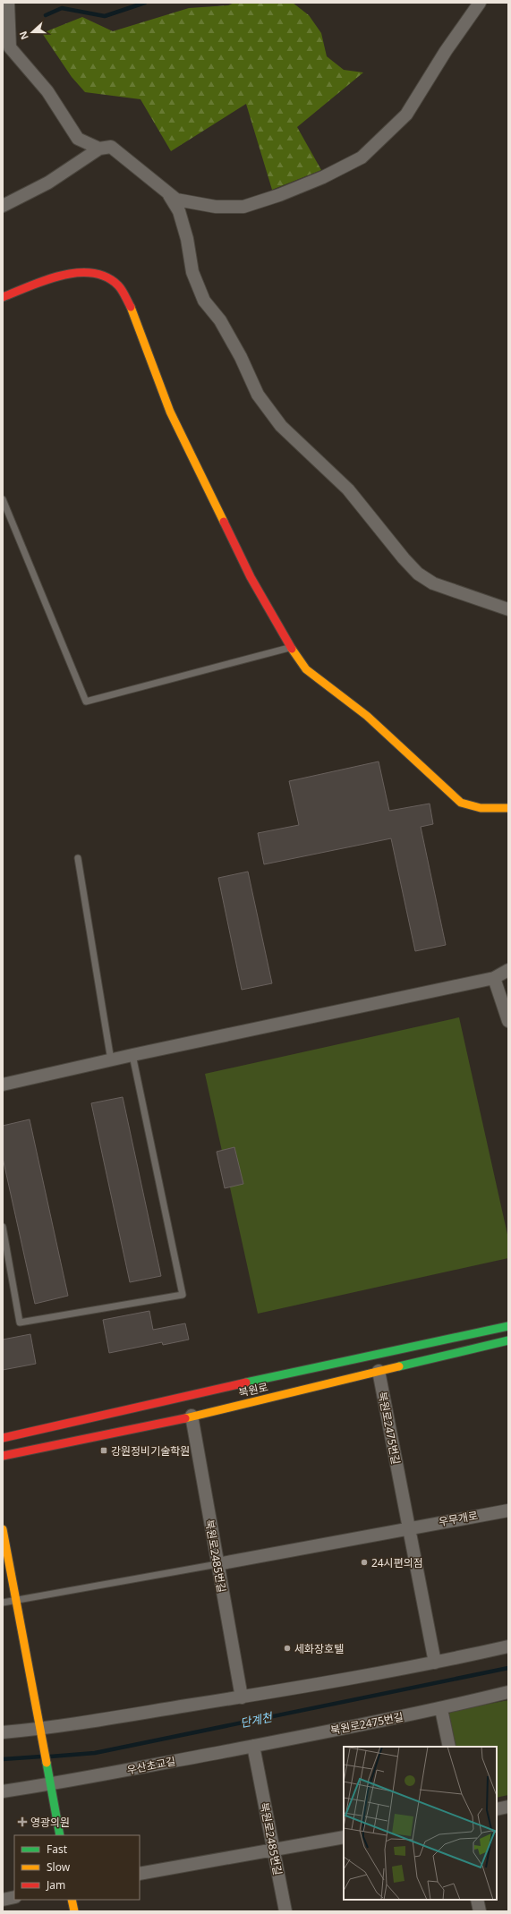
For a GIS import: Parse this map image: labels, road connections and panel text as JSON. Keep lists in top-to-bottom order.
{
  "streets": {
    "street": [
      "북원로",
      "북원로2475번길",
      "우무개로",
      "북원로2485번길",
      "우산초교길"
    ]
  },
  "crossings": [
    ["북원로", "북원로2475번길"],
    ["북원로", "북원로2485번길"],
    ["북원로2475번길", "우무개로"],
    ["북원로2475번길", "북원로2485번길"],
    ["북원로2475번길", "우산초교길"],
    ["북원로2485번길", "우산초교길"]
  ],
  "water": ["단계천"],
  "places": {
    "transit": ["강원정비기술학원"],
    "other": ["24시편의점", "세화장호텔"],
    "health": ["영광의원"]
  },
  "legend": ["Fast", "Slow", "Jam"],
  "north": "left"
}
